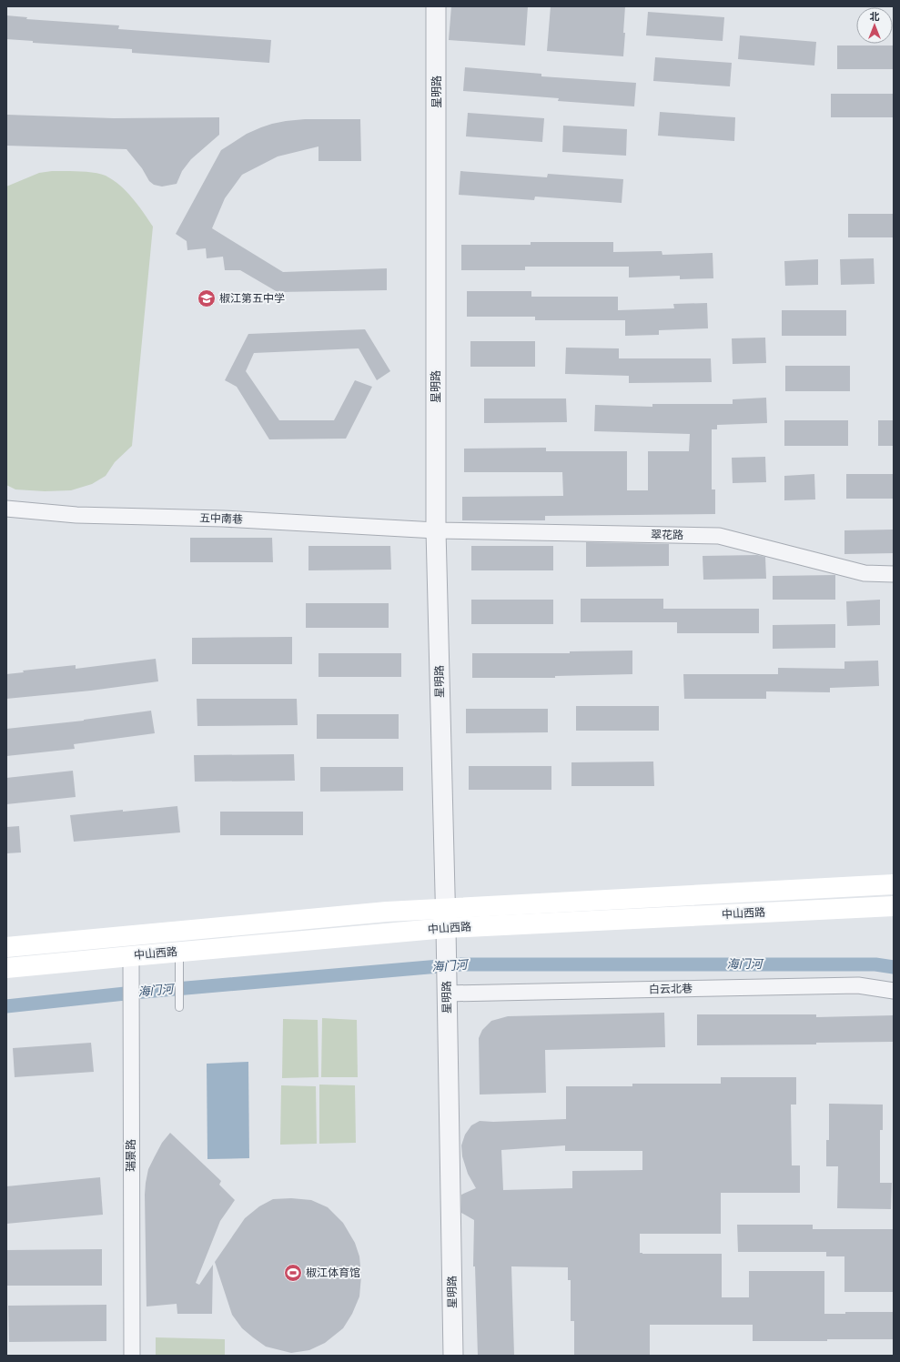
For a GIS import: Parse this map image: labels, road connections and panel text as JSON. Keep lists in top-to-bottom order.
{
  "streets": {
    "main road": ["中山西路"],
    "street": [
      "星明路",
      "五中南巷",
      "翠花路",
      "白云北巷",
      "瑞景路"
    ]
  },
  "crossings": [
    ["星明路", "五中南巷"],
    ["星明路", "翠花路"],
    ["星明路", "中山西路"],
    ["星明路", "白云北巷"],
    ["五中南巷", "翠花路"],
    ["中山西路", "瑞景路"]
  ],
  "water": ["海门河"],
  "places": {
    "school or university": ["椒江第五中学"],
    "sports": ["椒江体育馆"]
  },
  "north": "top"
}
